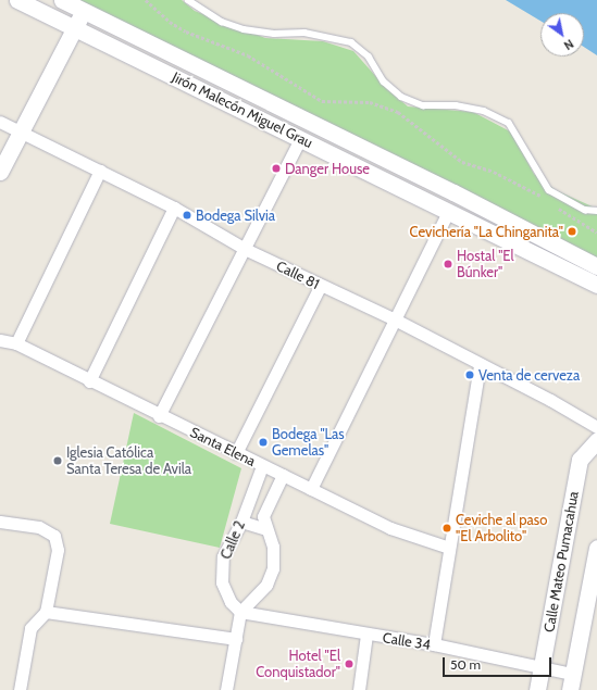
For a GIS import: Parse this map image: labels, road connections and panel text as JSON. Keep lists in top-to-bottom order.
{
  "streets": {
    "main road": ["Jirón Malecón Miguel Grau", "Calle Mateo Pumacahua"],
    "street": [
      "Calle 81",
      "Santa Elena",
      "Calle 2",
      "Calle 34"
    ]
  },
  "crossings": [
    ["Santa Elena", "Calle 2"],
    ["Calle 2", "Calle 34"],
    ["Calle Mateo Pumacahua", "Calle 34"]
  ],
  "places": [
    "Danger House",
    "Bodega Silvia",
    "Cevichería \"La Chinganita\"",
    "Hostal \"El Búnker\"",
    "Venta de cerveza",
    "Bodega \"Las Gemelas\"",
    "Iglesia Católica Santa Teresa de Avila",
    "Ceviche al paso \"El Arbolito\"",
    "Hotel \"El Conquistador\""
  ],
  "scale_bar": "50 m",
  "north": "bottom right"
}
